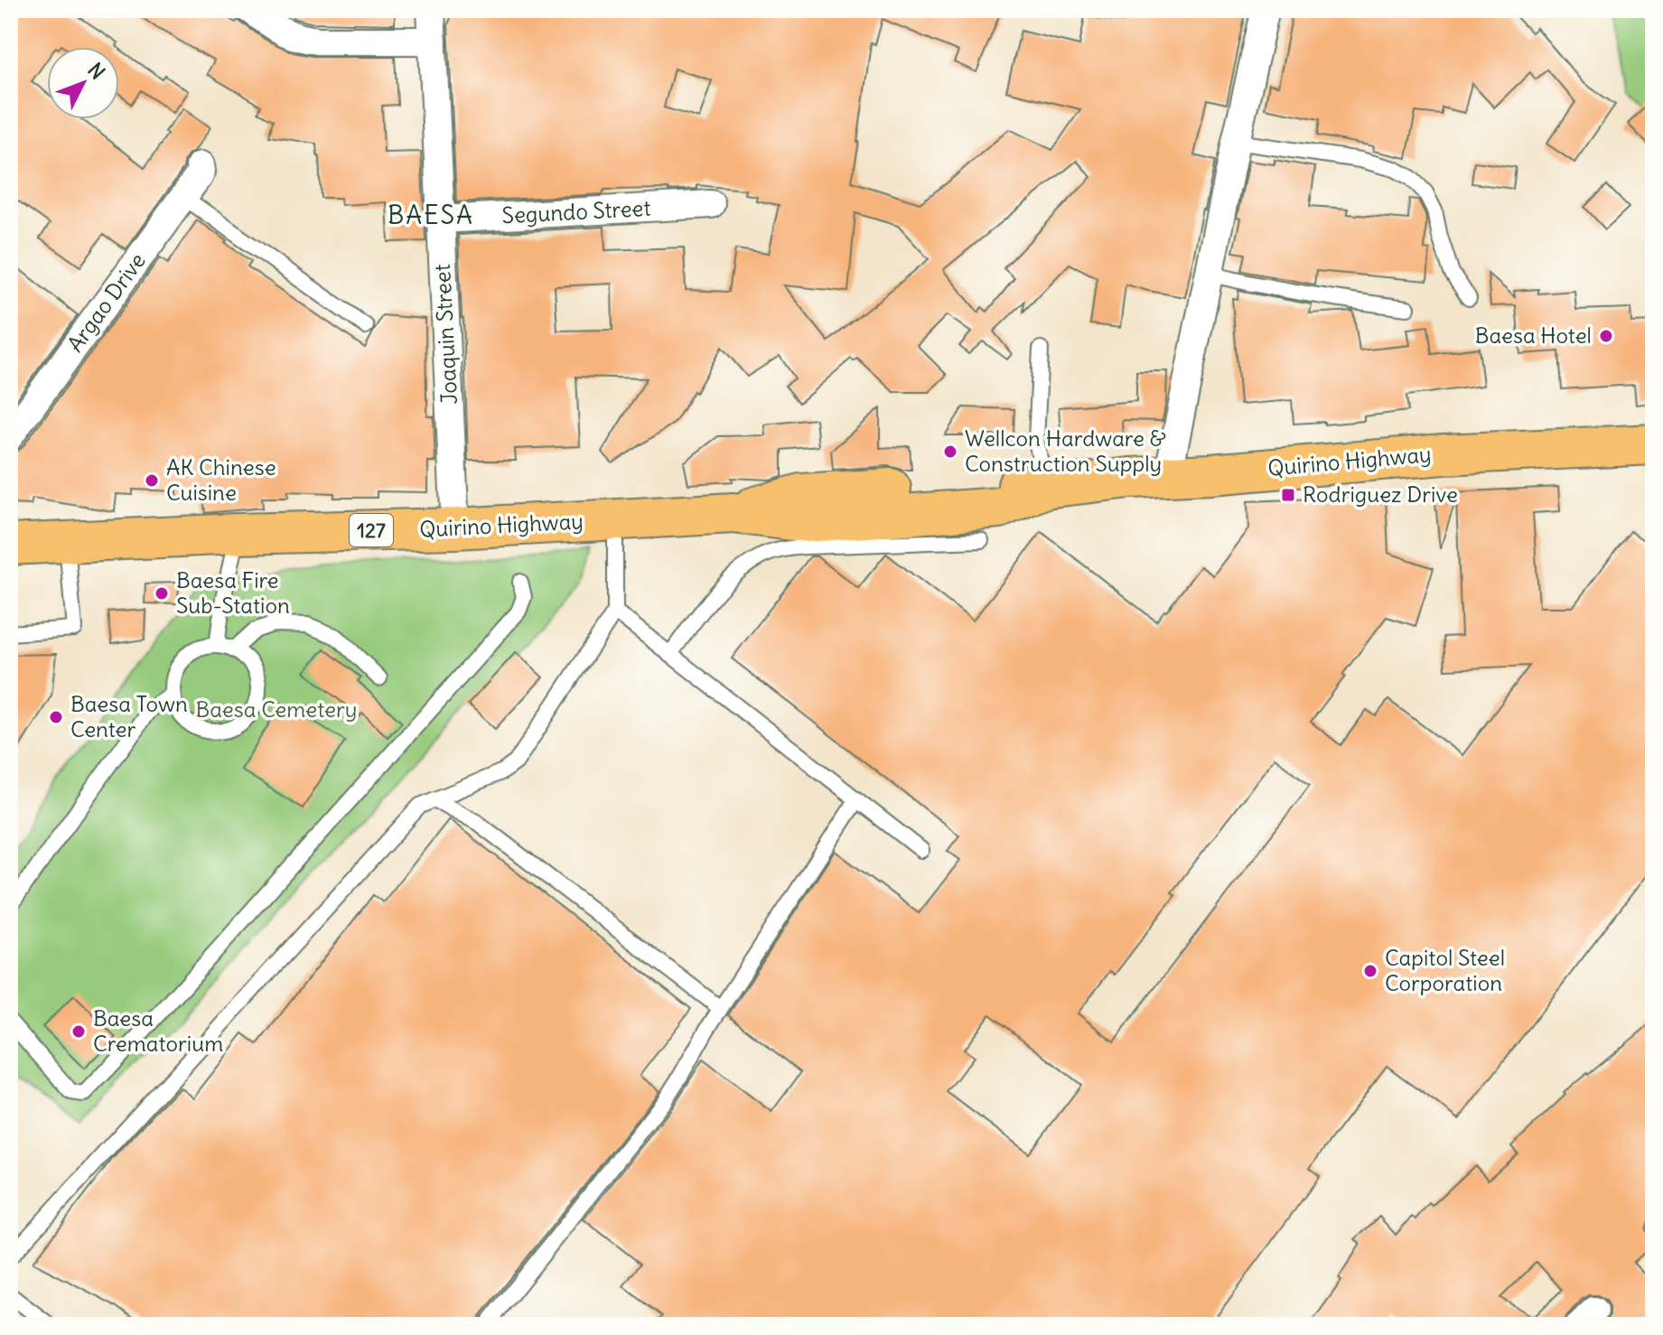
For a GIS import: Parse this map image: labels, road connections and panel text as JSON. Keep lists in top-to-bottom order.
{
  "streets": {
    "main road": ["Quirino Highway", "127"],
    "street": ["Segundo Street", "Argao Drive", "Joaquin Street"]
  },
  "crossings": [
    ["Segundo Street", "Joaquin Street"],
    ["Joaquin Street", "Quirino Highway"]
  ],
  "districts": ["BAESA"],
  "parks": ["Baesa Cemetery"],
  "places": {
    "other": [
      "Baesa Hotel",
      "Wellcon Hardware & Construction Supply",
      "AK Chinese Cuisine",
      "Baesa Fire Sub-Station",
      "Baesa Town Center",
      "Capitol Steel Corporation",
      "Baesa Crematorium"
    ],
    "transit": ["Rodriguez Drive"]
  },
  "north": "top right"
}
